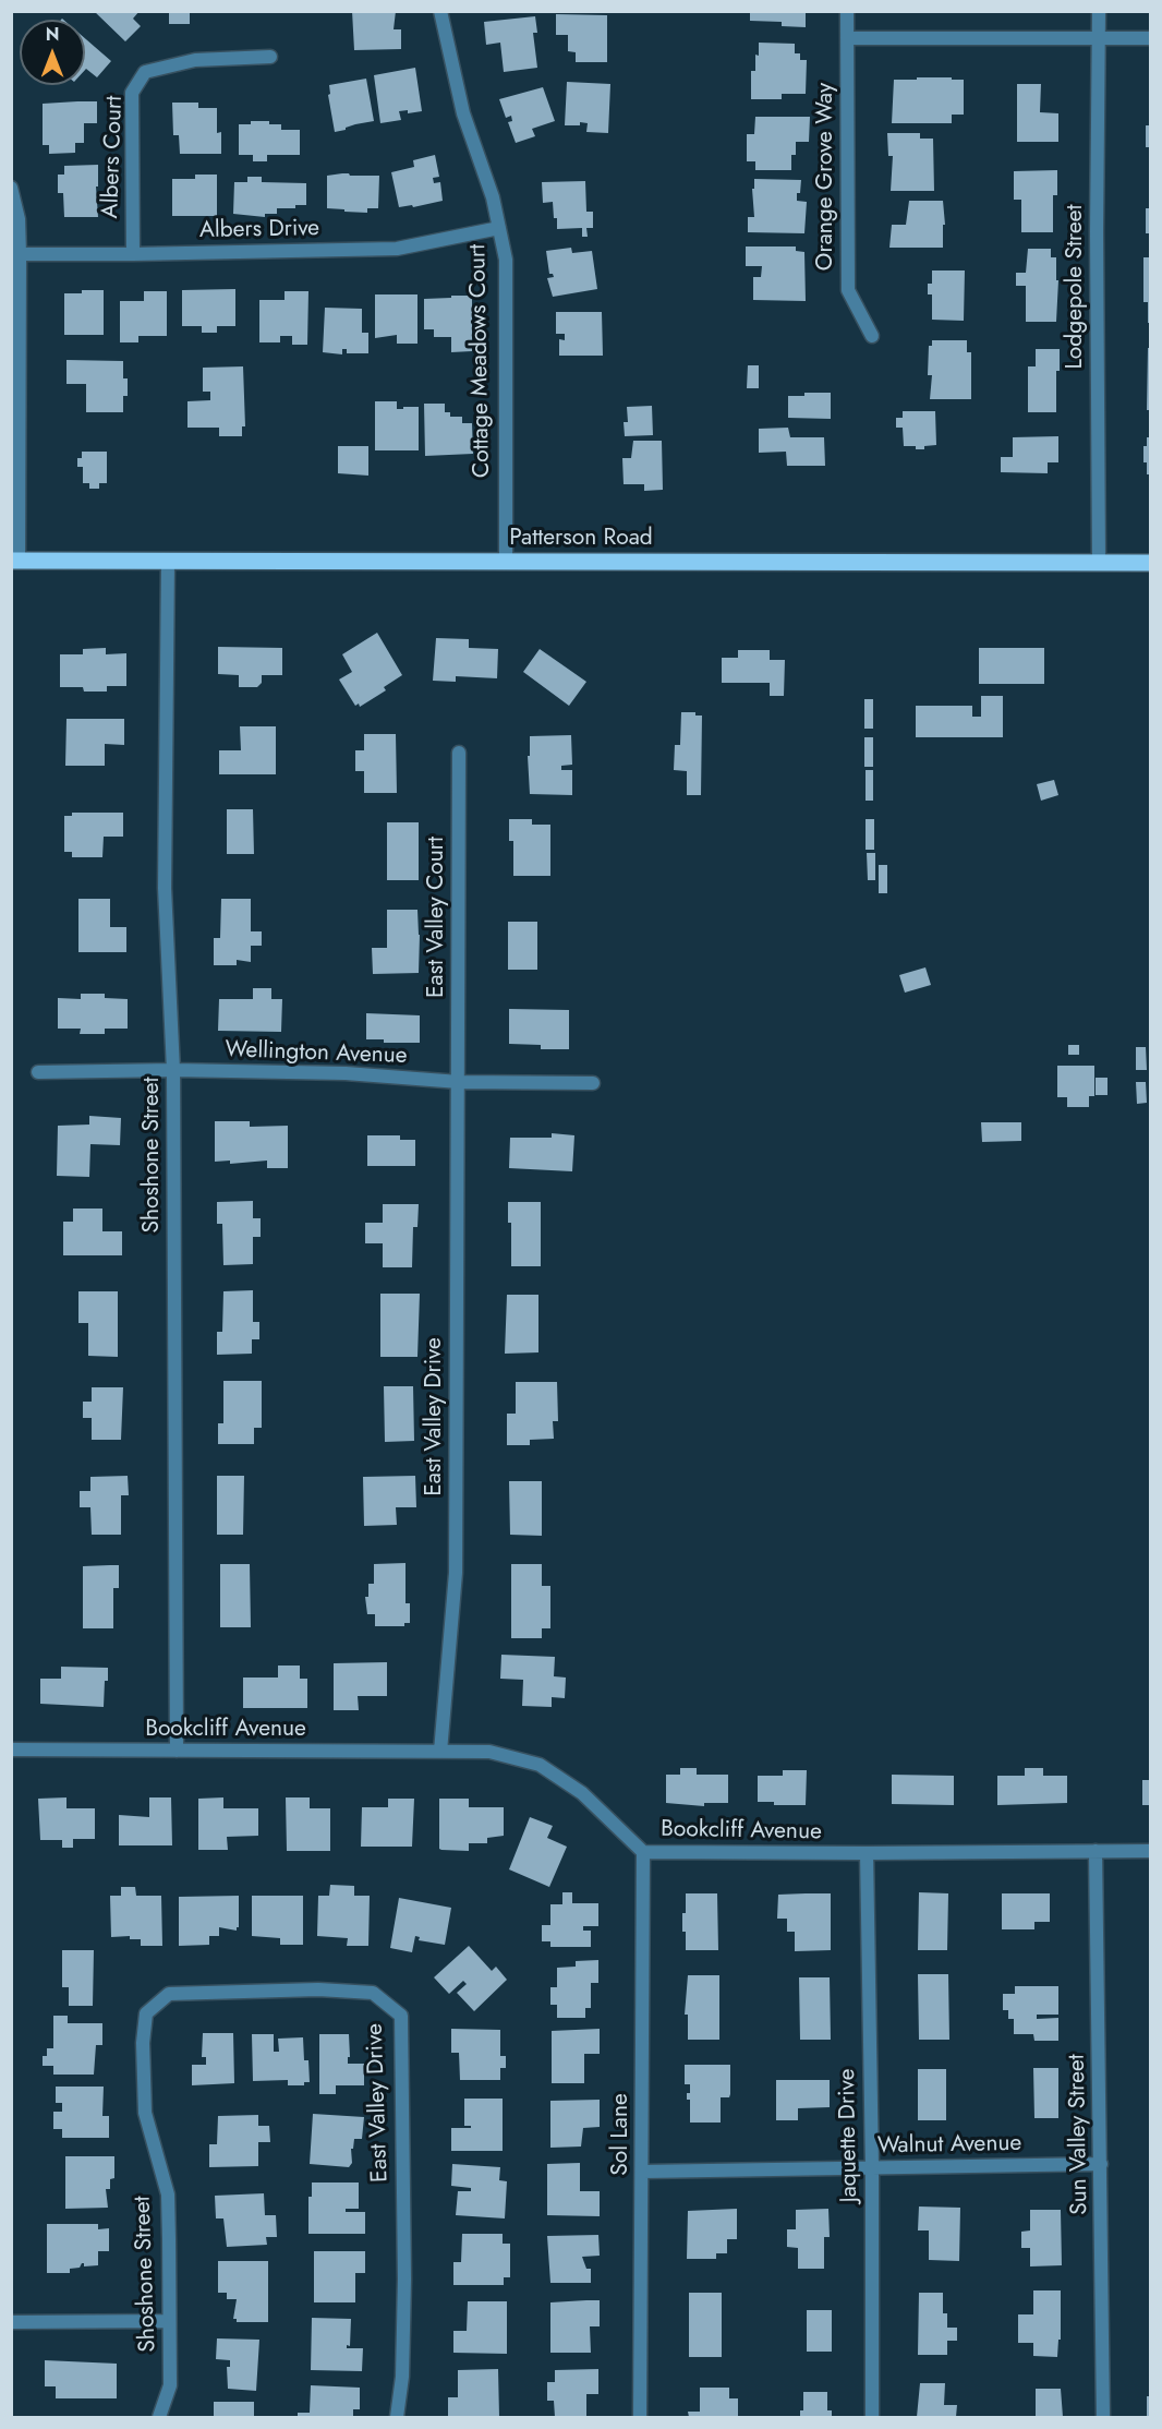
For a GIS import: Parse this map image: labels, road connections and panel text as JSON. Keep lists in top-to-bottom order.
{
  "streets": {
    "main road": ["Patterson Road"],
    "street": [
      "Albers Court",
      "Orange Grove Way",
      "Albers Drive",
      "Lodgepole Street",
      "Cottage Meadows Court",
      "East Valley Court",
      "Wellington Avenue",
      "Shoshone Street",
      "East Valley Drive",
      "Bookcliff Avenue",
      "Sol Lane",
      "Sun Valley Street",
      "Jaquette Drive",
      "Walnut Avenue"
    ]
  },
  "crossings": [
    ["Albers Court", "Albers Drive"],
    ["Albers Drive", "Cottage Meadows Court"],
    ["Lodgepole Street", "Patterson Road"],
    ["Cottage Meadows Court", "Patterson Road"],
    ["Patterson Road", "Shoshone Street"],
    ["East Valley Court", "Wellington Avenue"],
    ["East Valley Court", "East Valley Drive"],
    ["Wellington Avenue", "Shoshone Street"],
    ["Wellington Avenue", "East Valley Drive"],
    ["Shoshone Street", "East Valley Drive"],
    ["Shoshone Street", "Bookcliff Avenue"],
    ["East Valley Drive", "Bookcliff Avenue"],
    ["Bookcliff Avenue", "Sol Lane"],
    ["Bookcliff Avenue", "Sun Valley Street"],
    ["Bookcliff Avenue", "Jaquette Drive"],
    ["Sol Lane", "Walnut Avenue"],
    ["Sun Valley Street", "Walnut Avenue"],
    ["Jaquette Drive", "Walnut Avenue"]
  ],
  "north": "top"
}
